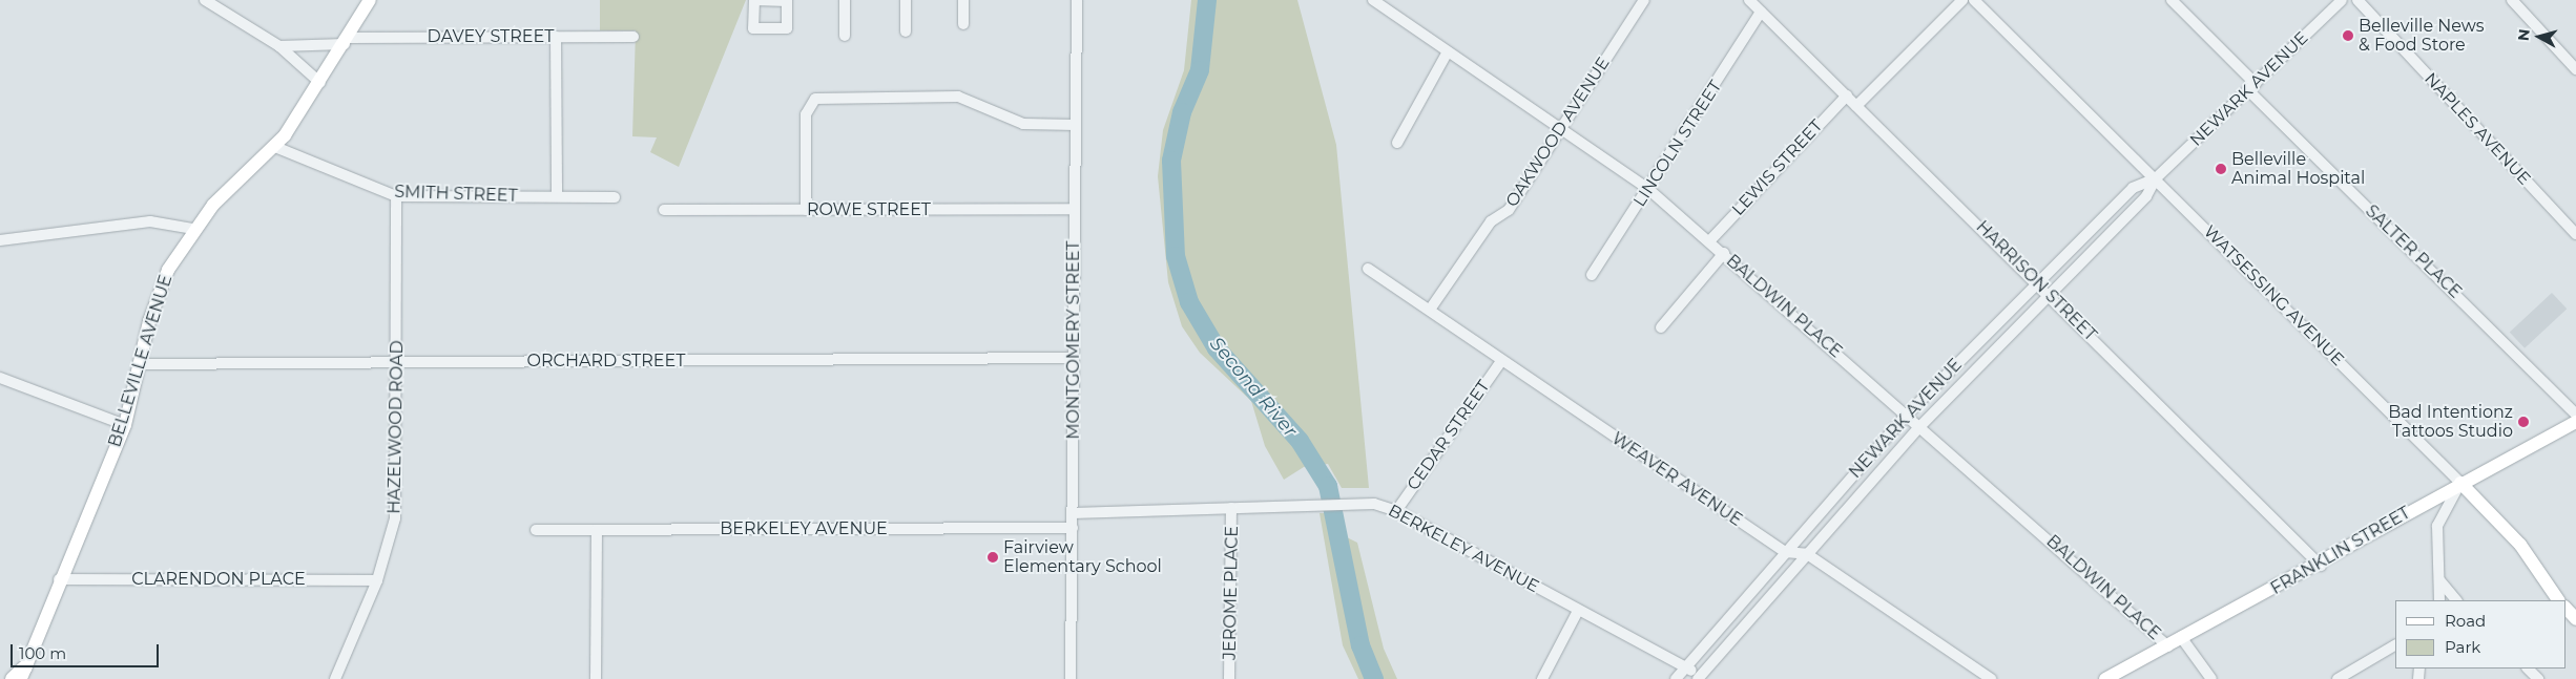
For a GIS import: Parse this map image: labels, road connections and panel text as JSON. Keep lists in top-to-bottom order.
{
  "streets": {
    "main road": ["WATSESSING AVENUE", "BELLEVILLE AVENUE", "FRANKLIN STREET"],
    "street": [
      "DAVEY STREET",
      "NEWARK AVENUE",
      "NAPLES AVENUE",
      "OAKWOOD AVENUE",
      "LINCOLN STREET",
      "LEWIS STREET",
      "SMITH STREET",
      "ROWE STREET",
      "SALTER PLACE",
      "HARRISON STREET",
      "BALDWIN PLACE",
      "MONTGOMERY STREET",
      "ORCHARD STREET",
      "HAZELWOOD ROAD",
      "CEDAR STREET",
      "WEAVER AVENUE",
      "BERKELEY AVENUE",
      "CLARENDON PLACE",
      "JEROME PLACE"
    ]
  },
  "crossings": [
    ["DAVEY STREET", "BELLEVILLE AVENUE"],
    ["NEWARK AVENUE", "SALTER PLACE"],
    ["NEWARK AVENUE", "HARRISON STREET"],
    ["NEWARK AVENUE", "WATSESSING AVENUE"],
    ["NEWARK AVENUE", "BALDWIN PLACE"],
    ["NEWARK AVENUE", "WEAVER AVENUE"],
    ["NEWARK AVENUE", "BERKELEY AVENUE"],
    ["OAKWOOD AVENUE", "BALDWIN PLACE"],
    ["OAKWOOD AVENUE", "WEAVER AVENUE"],
    ["LINCOLN STREET", "HARRISON STREET"],
    ["LINCOLN STREET", "BALDWIN PLACE"],
    ["LEWIS STREET", "HARRISON STREET"],
    ["LEWIS STREET", "BALDWIN PLACE"],
    ["SMITH STREET", "BELLEVILLE AVENUE"],
    ["SMITH STREET", "HAZELWOOD ROAD"],
    ["ROWE STREET", "MONTGOMERY STREET"],
    ["HARRISON STREET", "FRANKLIN STREET"],
    ["WATSESSING AVENUE", "FRANKLIN STREET"],
    ["BALDWIN PLACE", "FRANKLIN STREET"],
    ["MONTGOMERY STREET", "ORCHARD STREET"],
    ["MONTGOMERY STREET", "BERKELEY AVENUE"],
    ["BELLEVILLE AVENUE", "ORCHARD STREET"],
    ["BELLEVILLE AVENUE", "CLARENDON PLACE"],
    ["ORCHARD STREET", "HAZELWOOD ROAD"],
    ["HAZELWOOD ROAD", "CLARENDON PLACE"],
    ["CEDAR STREET", "WEAVER AVENUE"],
    ["CEDAR STREET", "BERKELEY AVENUE"],
    ["BERKELEY AVENUE", "JEROME PLACE"]
  ],
  "water": ["Second River"],
  "places": [
    "Belleville News & Food Store",
    "Belleville Animal Hospital",
    "Bad Intentionz Tattoos Studio",
    "Fairview Elementary School"
  ],
  "legend": ["Road", "Park"],
  "scale_bar": "100 m",
  "north": "left"
}
